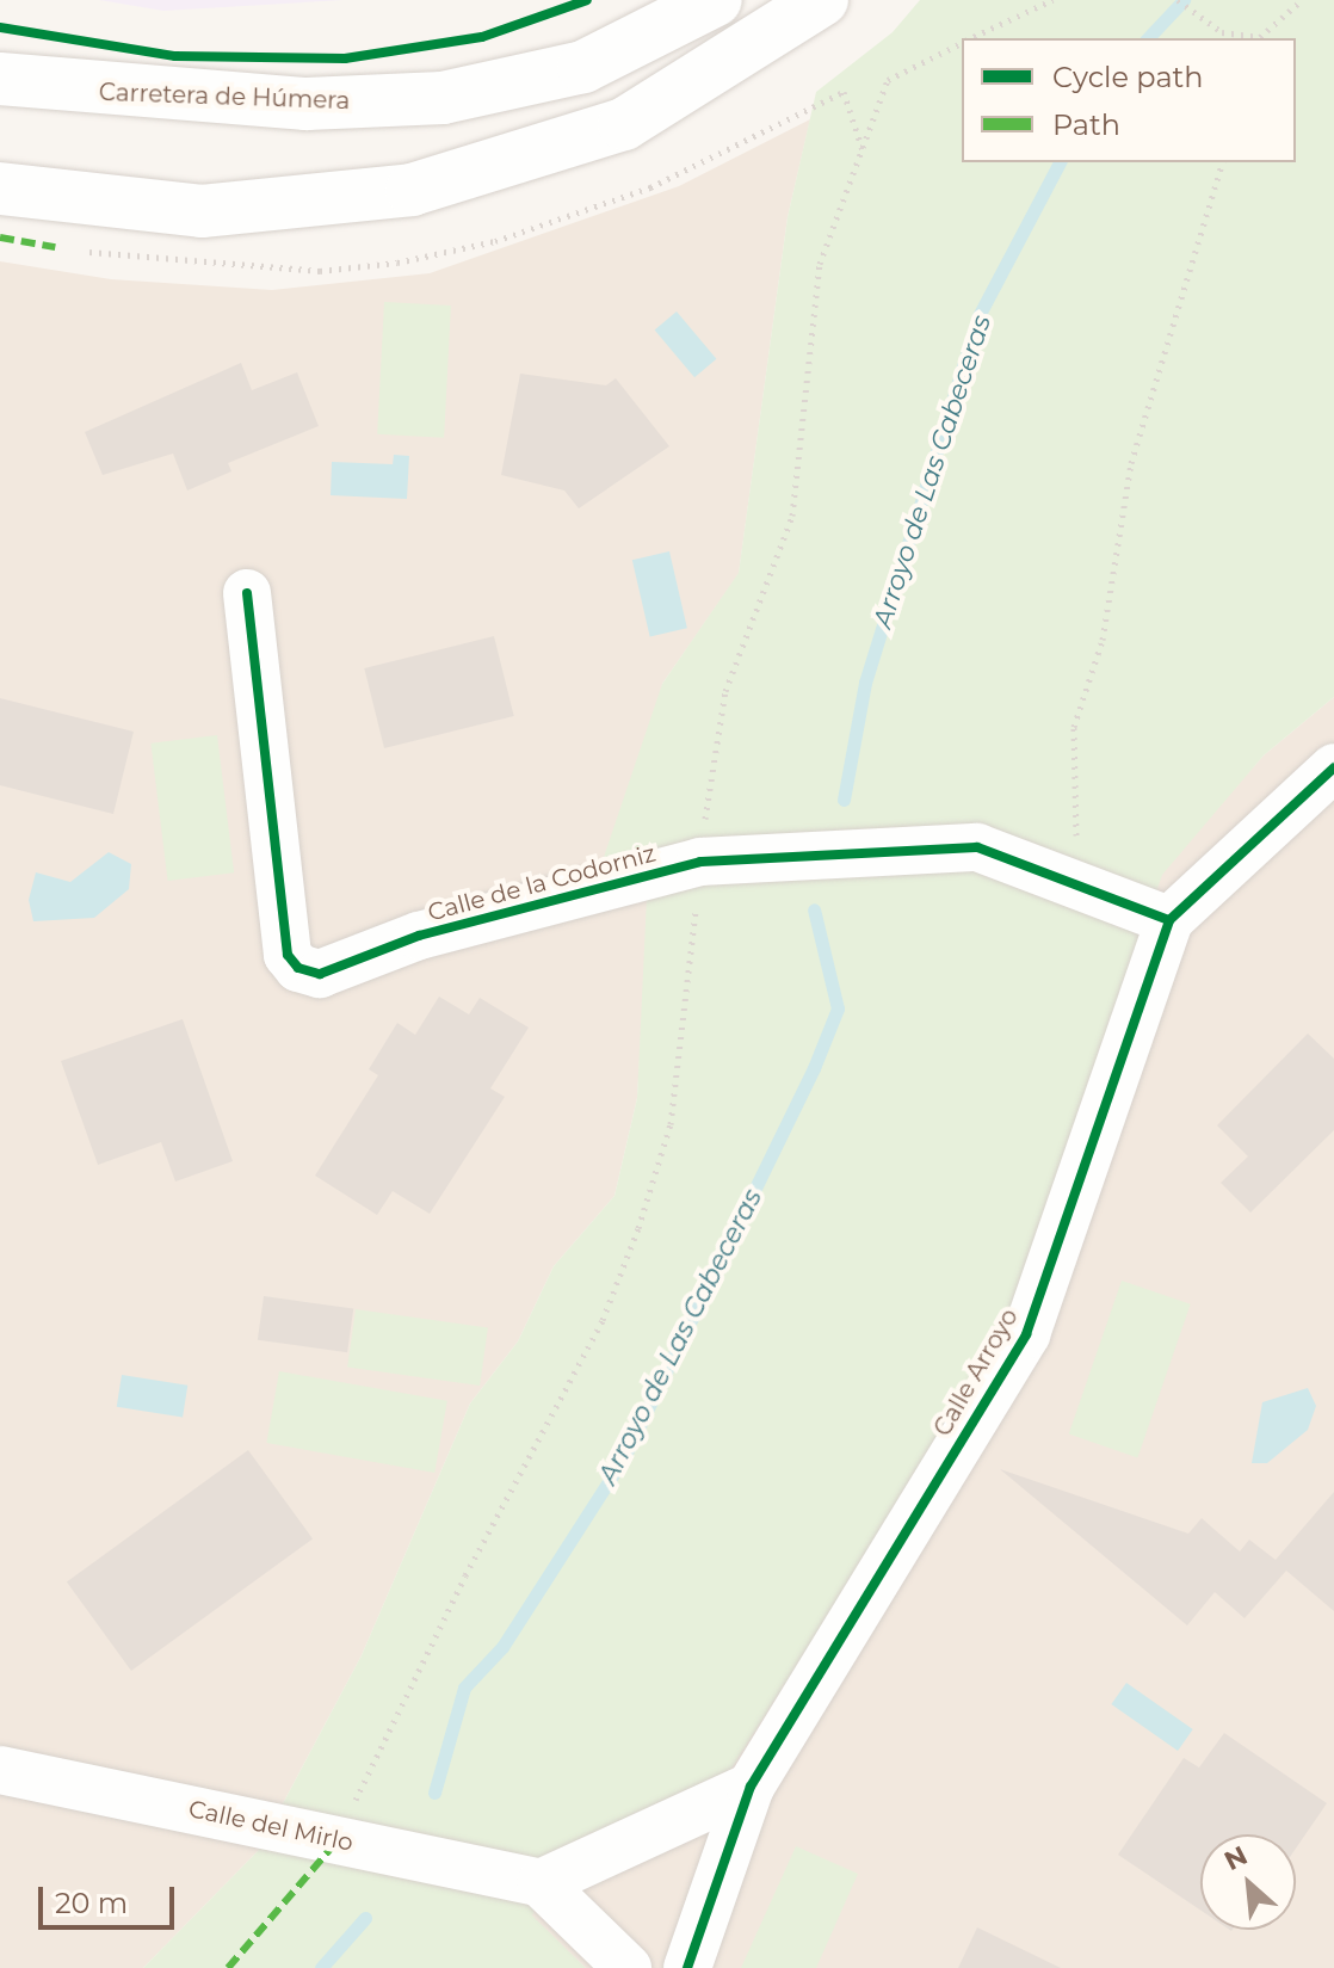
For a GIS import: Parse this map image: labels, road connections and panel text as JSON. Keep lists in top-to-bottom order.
{
  "streets": {
    "street": [
      "Carretera de Húmera",
      "Calle de la Codorniz",
      "Calle Arroyo",
      "Calle del Mirlo"
    ]
  },
  "crossings": [
    ["Calle de la Codorniz", "Calle Arroyo"]
  ],
  "water": ["Arroyo de Las Cabeceras"],
  "legend": ["Cycle path", "Path"],
  "scale_bar": "20 m",
  "north": "top left"
}
